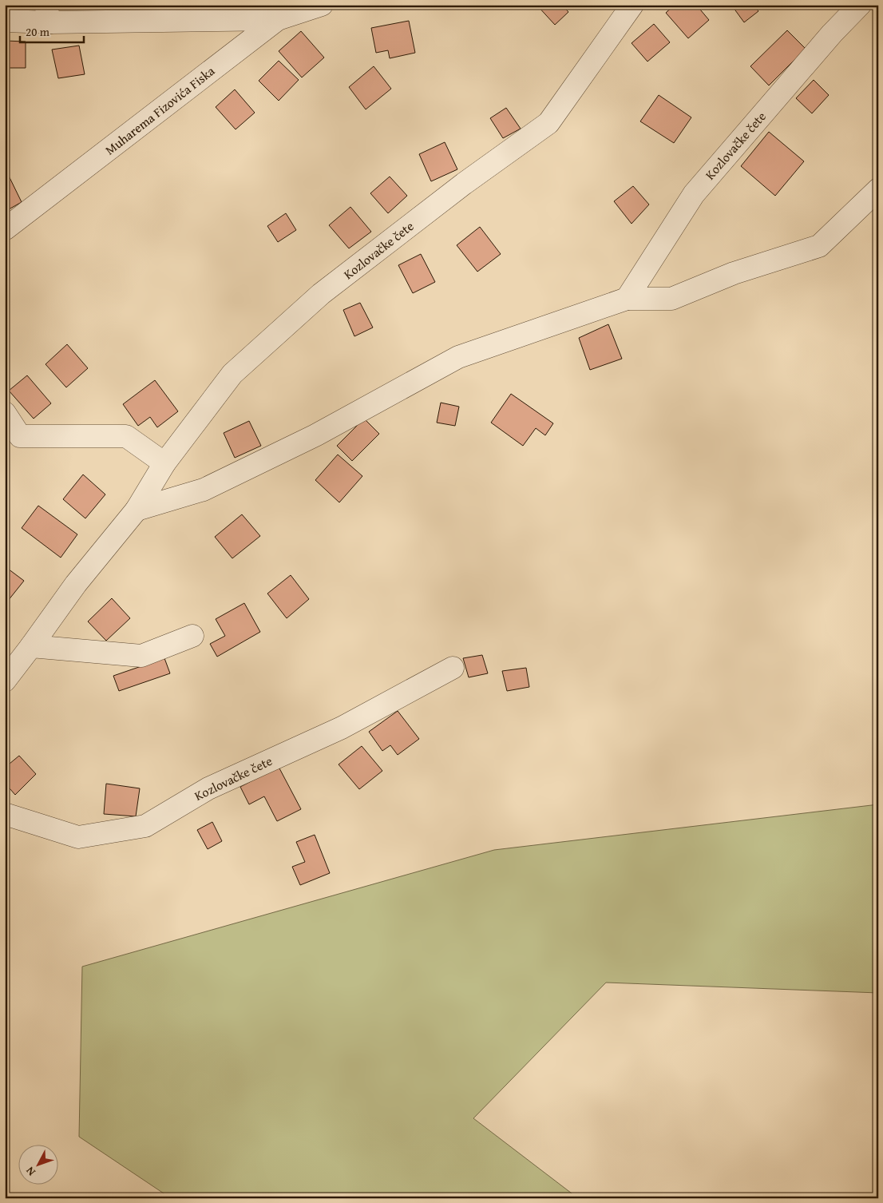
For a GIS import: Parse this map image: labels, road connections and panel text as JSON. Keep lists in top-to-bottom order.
{
  "streets": {
    "street": ["Muharema Fizovića Fiska", "Kozlovačke čete"]
  },
  "scale_bar": "20 m",
  "north": "bottom left"
}
